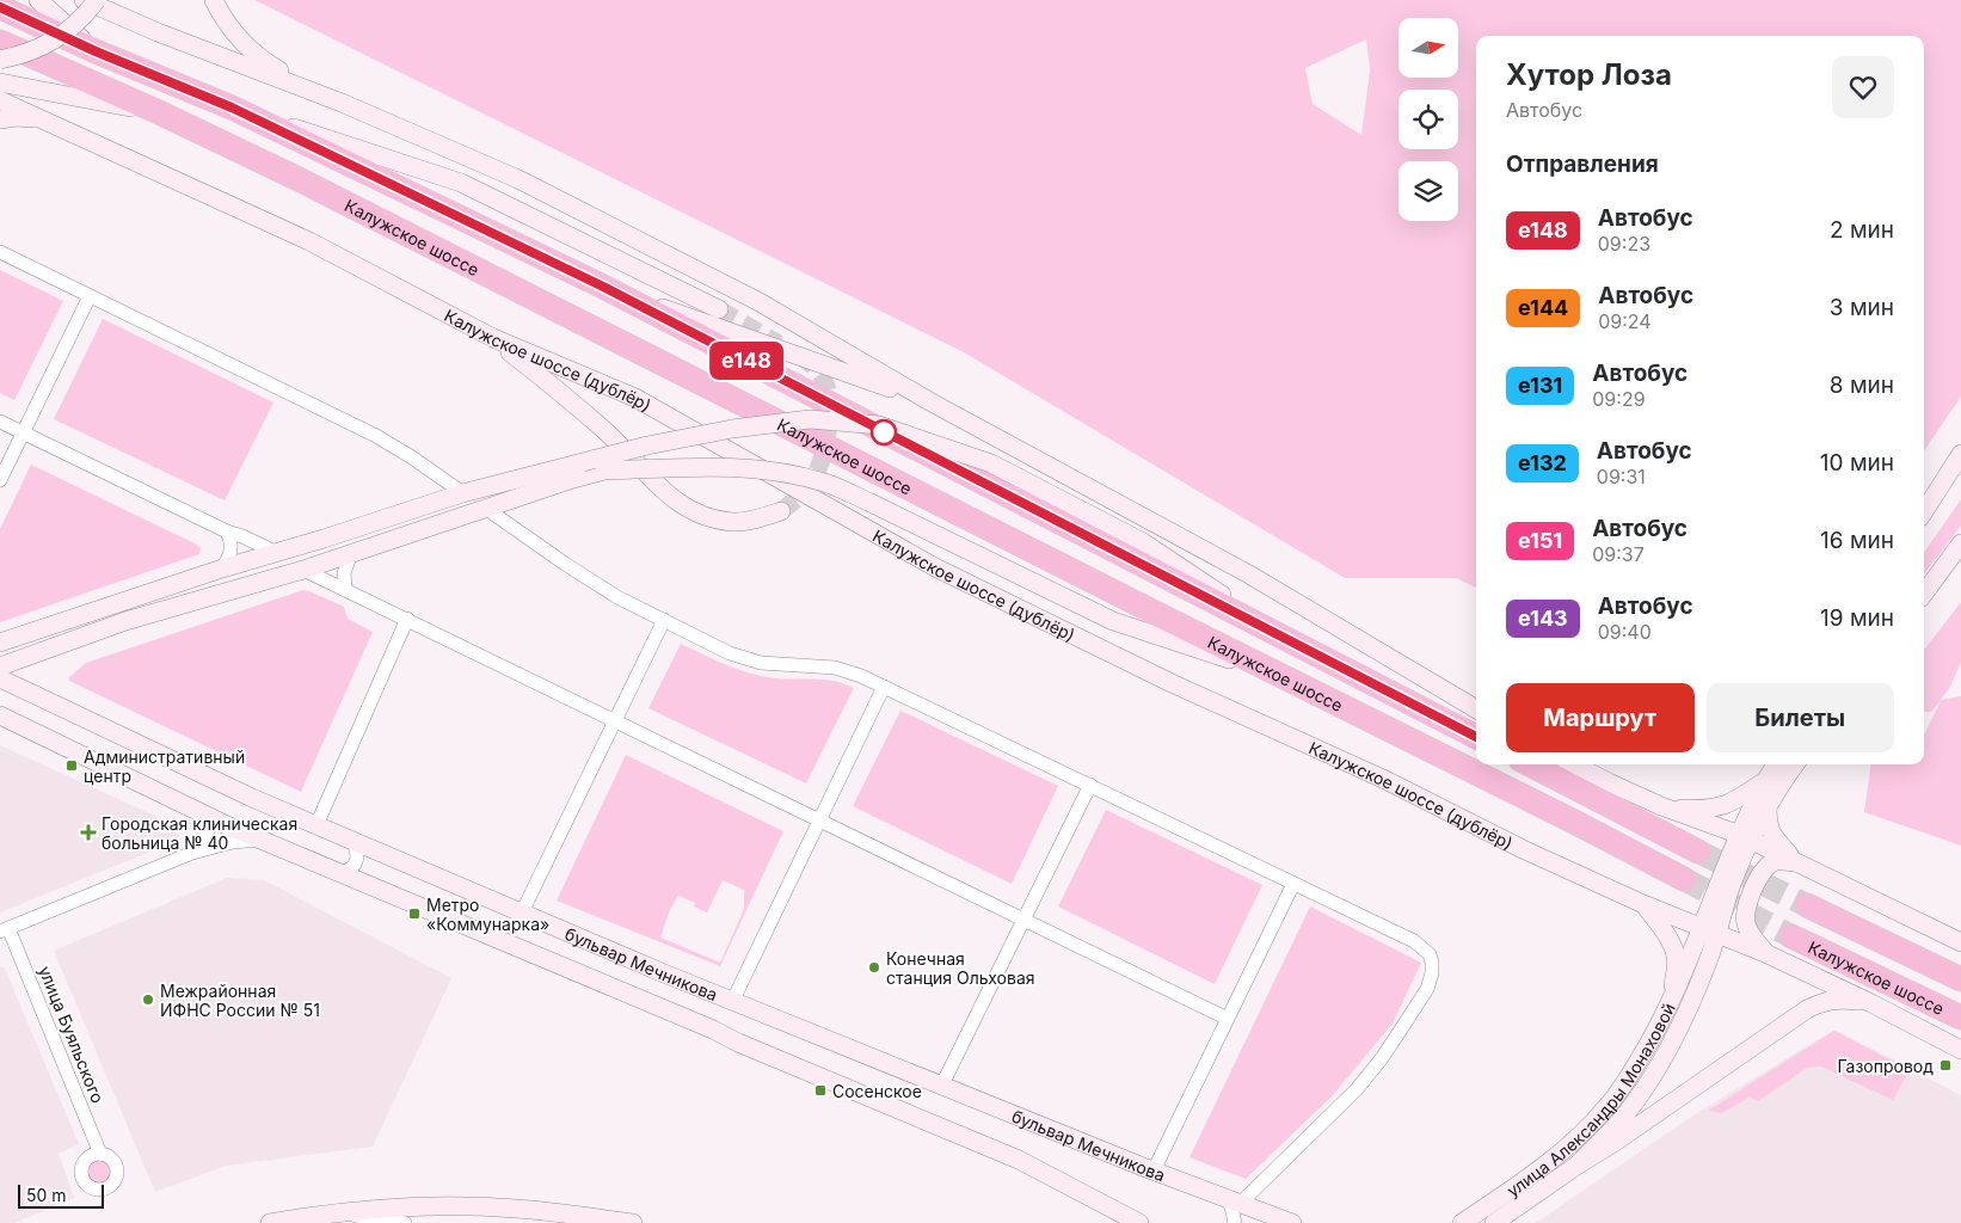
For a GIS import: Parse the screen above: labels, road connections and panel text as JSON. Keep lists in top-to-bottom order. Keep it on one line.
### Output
{"streets":{"highway":["Калужское шоссе"],"main road":["Калужское шоссе (дублёр)","бульвар Мечникова","улица Александры Монаховой"],"street":["улица Буяльского"]},"crossings":[["Калужское шоссе (дублёр)","улица Александры Монаховой"]],"places":{"transit":["Административный центр","Метро «Коммунарка»","Газопровод","Сосенское"],"health":["Городская клиническая больница № 40"],"other":["Конечная станция Ольховая","Межрайонная ИФНС России № 51"]},"lines":["bus line е148"],"scale_bar":"50 m","north":"right","page":{"on_map":"е148","heading":[["Хутор Лоза","Автобус"],"Отправления"],"list":[{"mark":"е148","name":"Автобус","note":"09:23","value":"2 мин"},{"mark":"е144","name":"Автобус","note":"09:24","value":"3 мин"},{"mark":"е131","name":"Автобус","note":"09:29","value":"8 мин"},{"mark":"е132","name":"Автобус","note":"09:31","value":"10 мин"},{"mark":"е151","name":"Автобус","note":"09:37","value":"16 мин"},{"mark":"е143","name":"Автобус","note":"09:40","value":"19 мин"}],"buttons":["Маршрут","Билеты"],"scale":"50 m"}}
